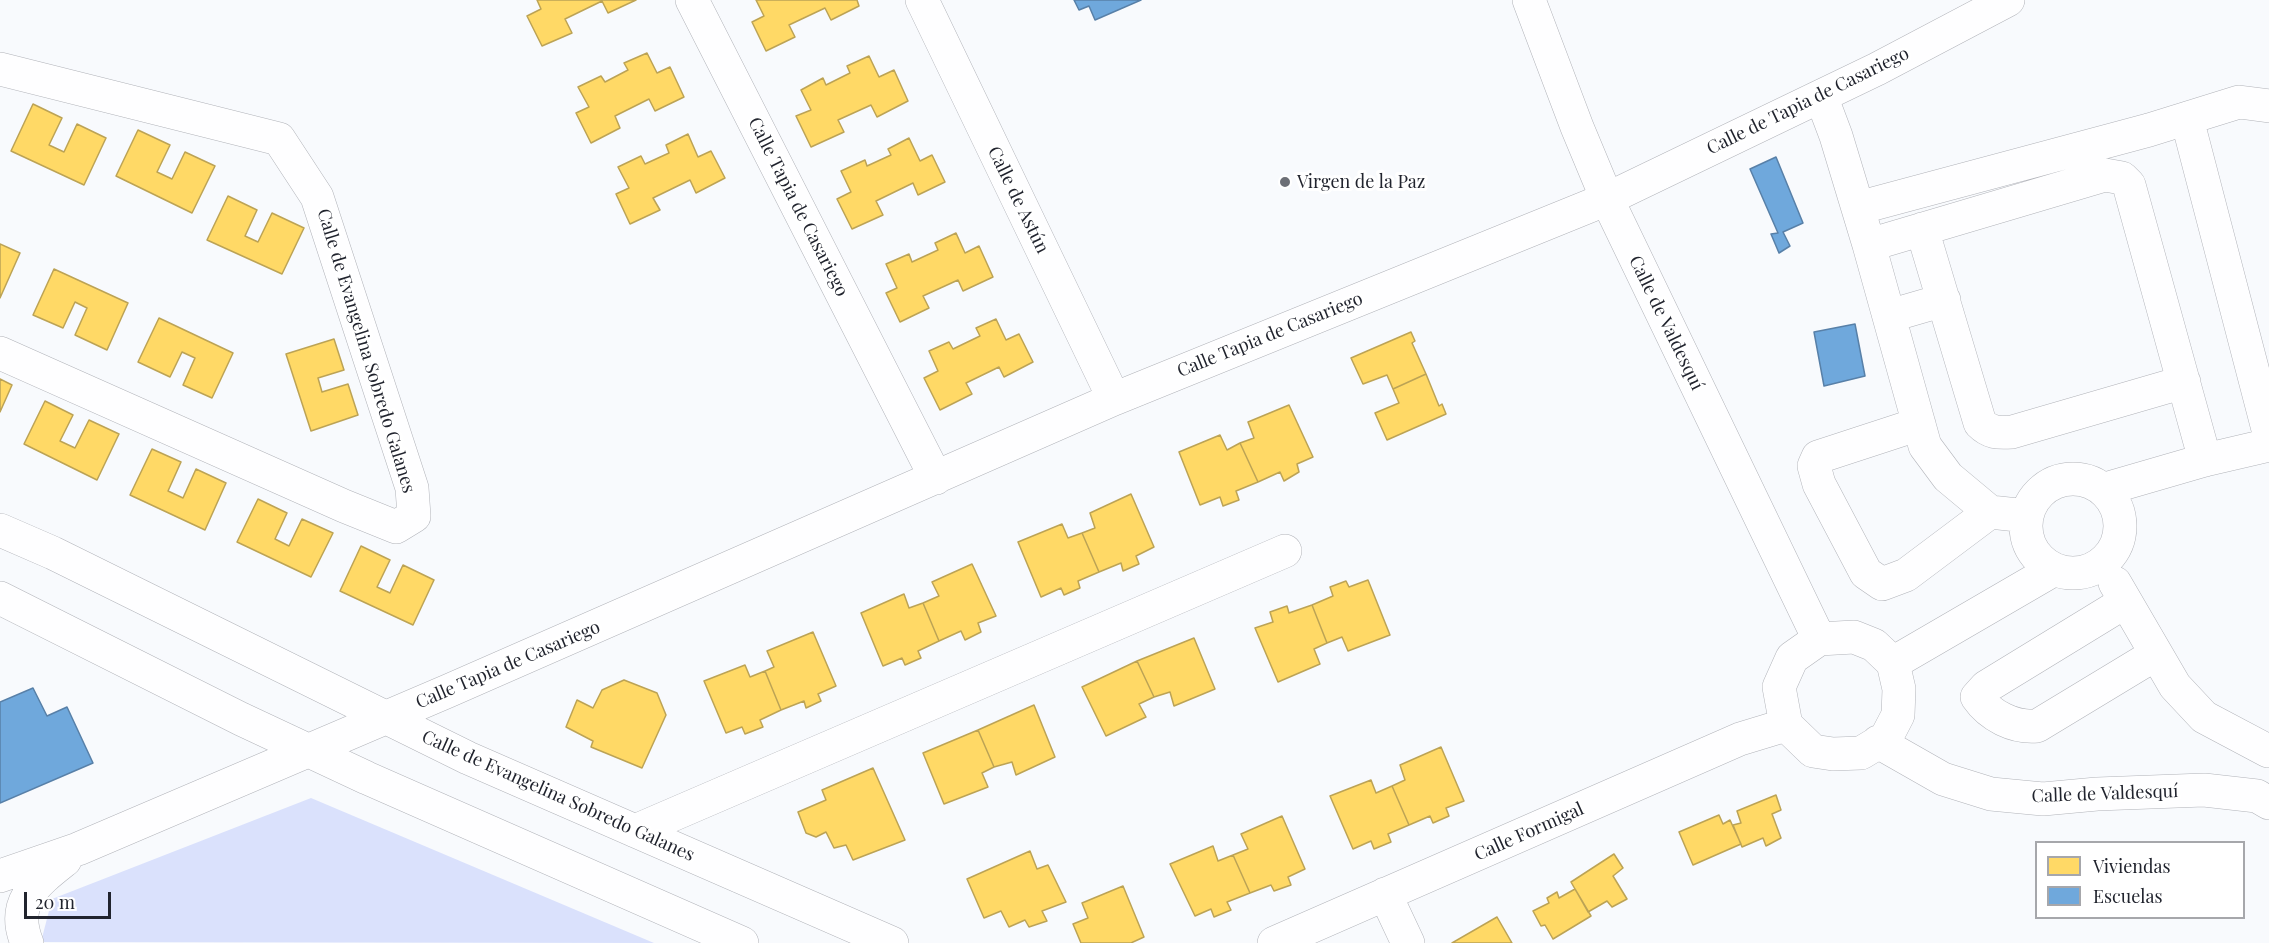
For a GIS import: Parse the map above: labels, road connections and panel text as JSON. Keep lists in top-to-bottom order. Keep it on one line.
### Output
{"streets":{"street":["Calle de Tapia de Casariego","Calle de Astún","Calle Tapia de Casariego","Calle de Valdesquí","Calle de Evangelina Sobredo Galanes","Calle Formigal"]},"crossings":[["Calle de Tapia de Casariego","Calle Tapia de Casariego"],["Calle de Tapia de Casariego","Calle de Valdesquí"],["Calle de Astún","Calle Tapia de Casariego"],["Calle Tapia de Casariego","Calle de Valdesquí"],["Calle Tapia de Casariego","Calle de Evangelina Sobredo Galanes"],["Calle de Valdesquí","Calle Formigal"]],"places":["Virgen de la Paz"],"legend":["Viviendas","Escuelas"],"scale_bar":"20 m"}
